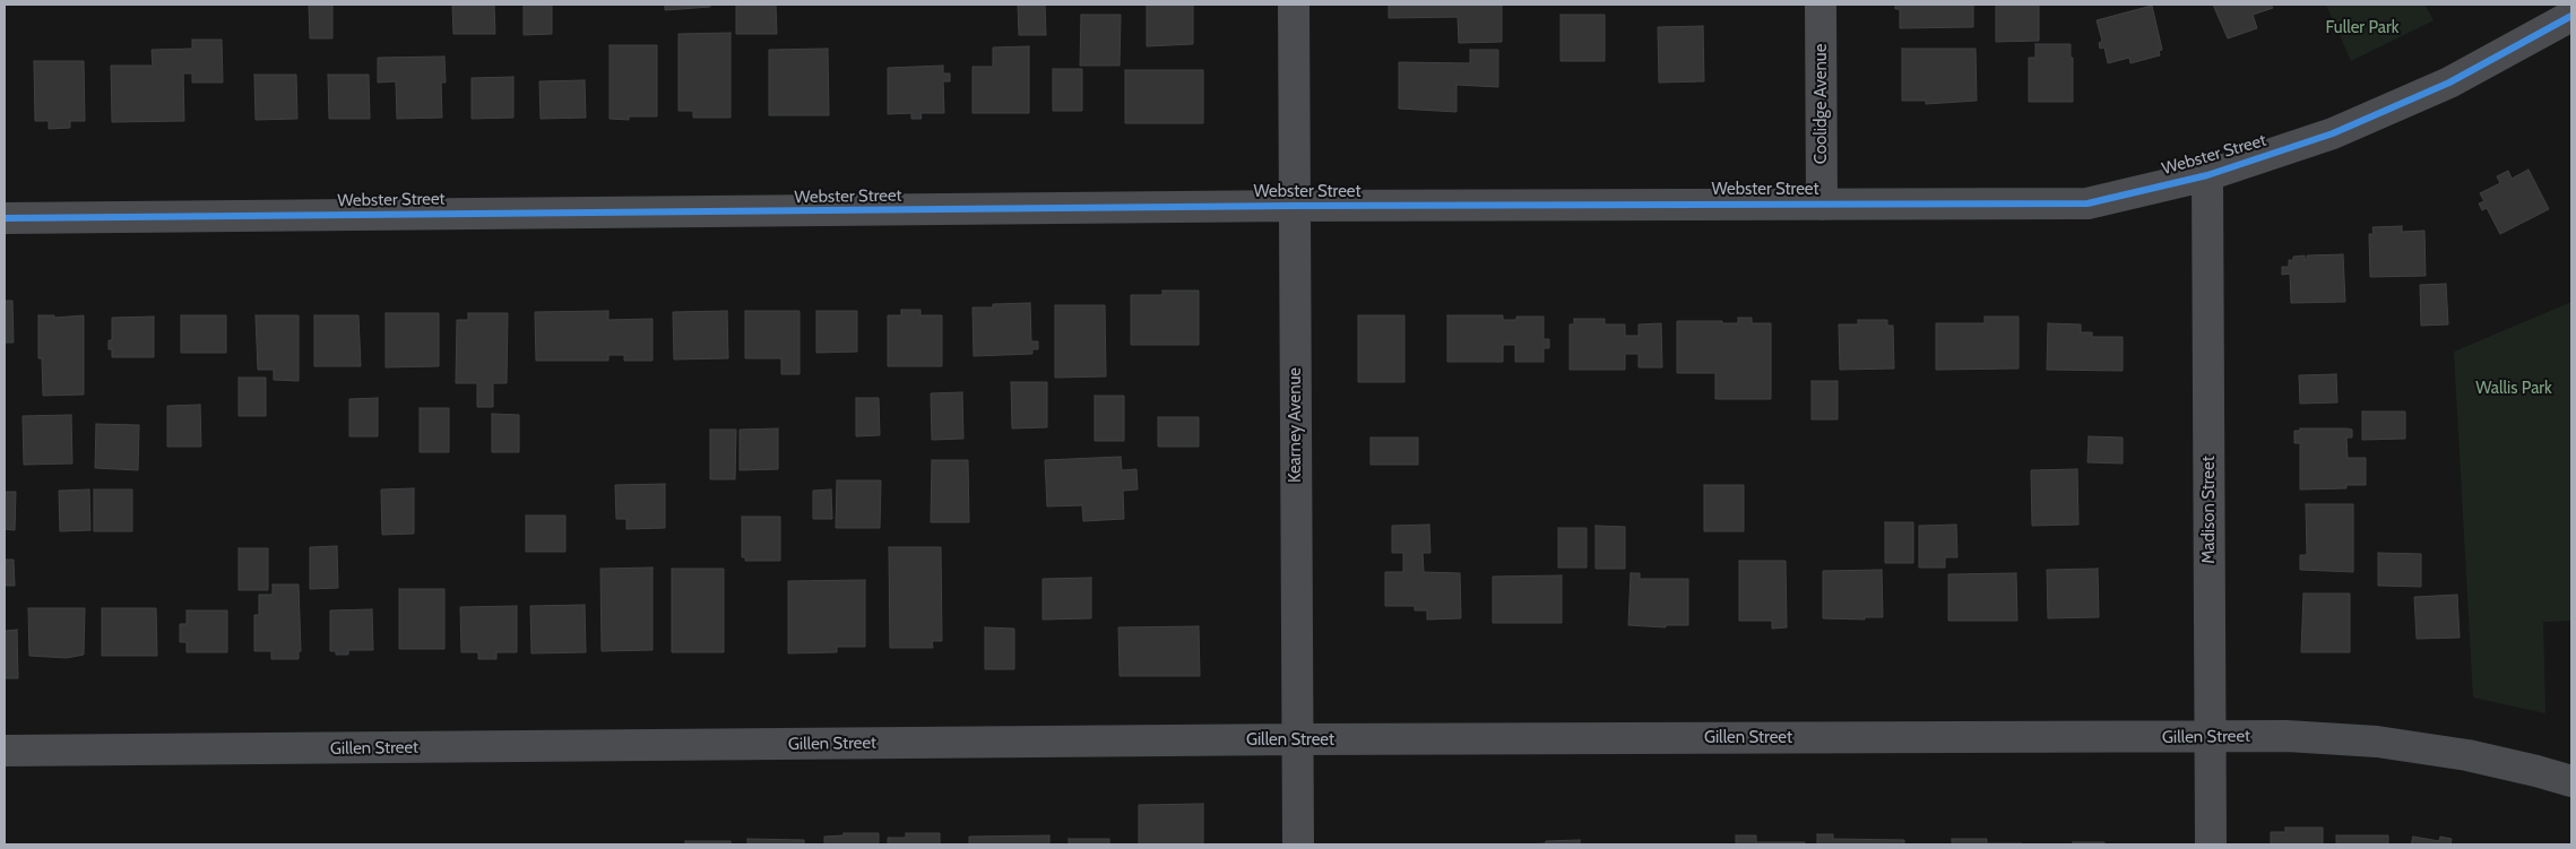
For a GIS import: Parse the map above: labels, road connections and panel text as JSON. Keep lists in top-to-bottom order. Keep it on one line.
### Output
{"streets":{"street":["Coolidge Avenue","Webster Street","Kearney Avenue","Madison Street","Gillen Street"]},"crossings":[["Coolidge Avenue","Webster Street"],["Webster Street","Kearney Avenue"],["Webster Street","Madison Street"],["Kearney Avenue","Gillen Street"],["Madison Street","Gillen Street"]],"parks":["Fuller Park","Wallis Park"]}
